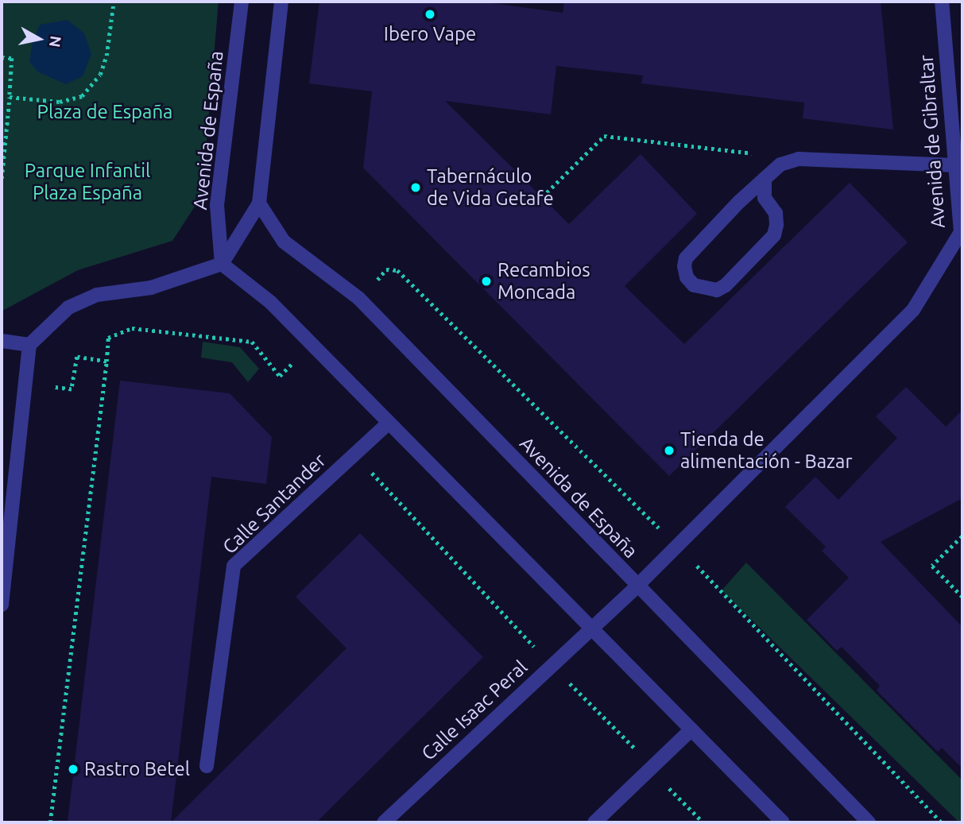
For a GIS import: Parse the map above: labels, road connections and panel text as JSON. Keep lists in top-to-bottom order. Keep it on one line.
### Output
{"streets":{"street":["Avenida de España","Avenida de Gibraltar","Calle Santander","Calle Isaac Peral"]},"crossings":[["Avenida de España","Avenida de Gibraltar"],["Avenida de Gibraltar","Calle Isaac Peral"]],"parks":["Plaza de España","Parque Infantil Plaza España"],"places":["Ibero Vape","Tabernáculo de Vida Getafe","Recambios Moncada","Tienda de alimentación - Bazar","Rastro Betel"],"north":"right"}
